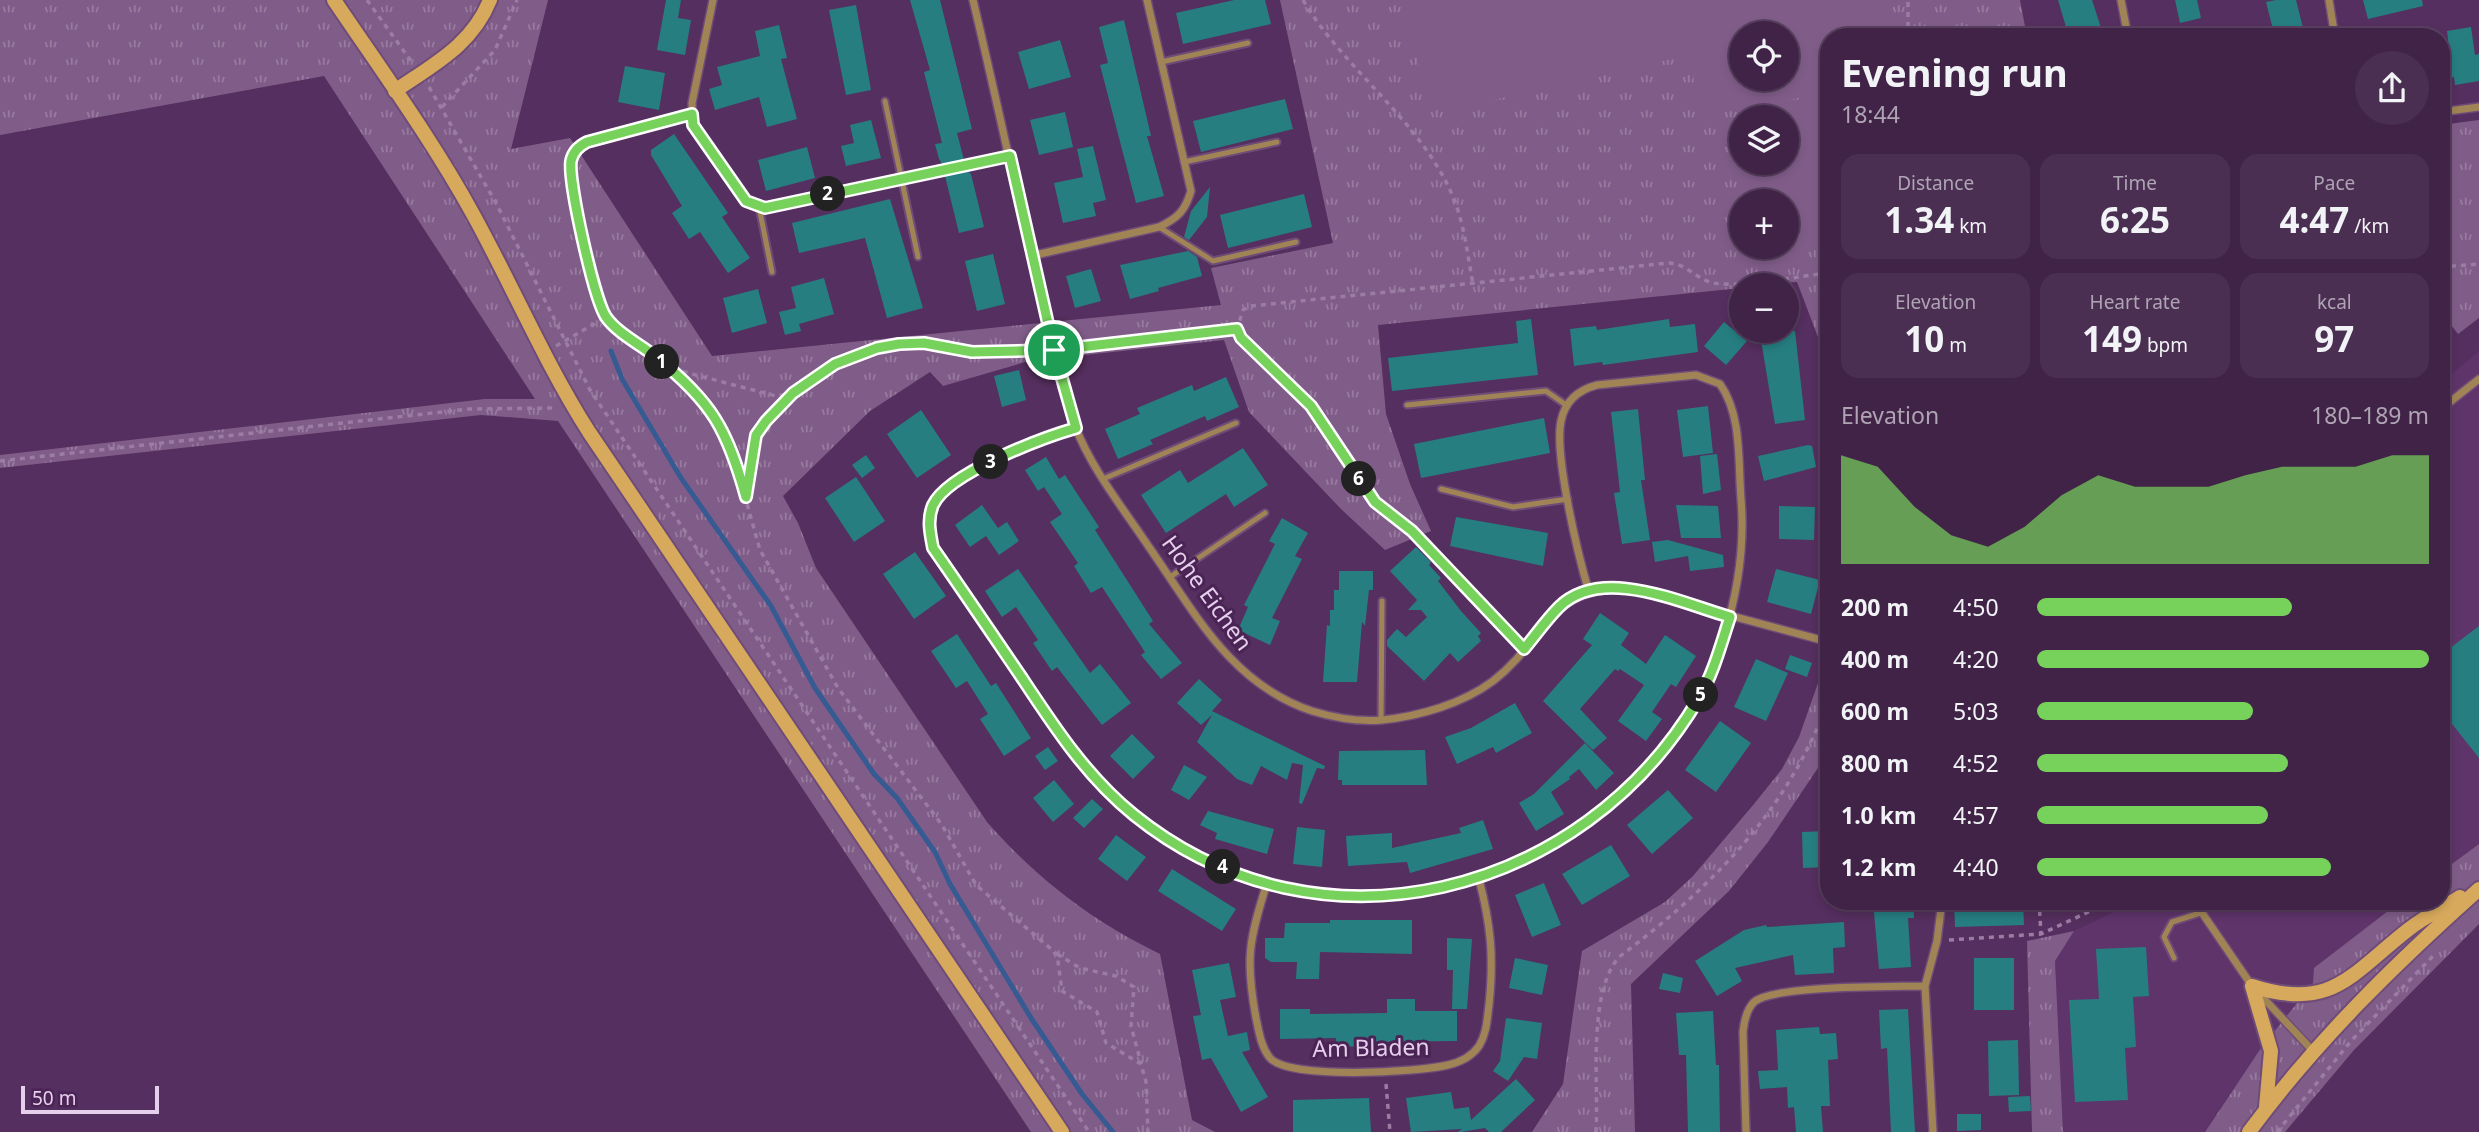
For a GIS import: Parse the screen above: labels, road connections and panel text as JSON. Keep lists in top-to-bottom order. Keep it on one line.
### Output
{"streets":{"street":["Hohe Eichen","Am Bladen"]},"scale_bar":"50 m","page":{"map_buttons":["+","−"],"heading":["Evening run","18:44"],"stats":[["Distance","1.34 km"],["Time","6:25"],["Pace","4:47 /km"],["Elevation","10 m"],["Heart rate","149 bpm"],["kcal","97"]],"pins":["2","1","3","6","5","4"],"chart":["Elevation","180–189 m"],"list":[{"name":"200 m","note":"4:50"},{"name":"400 m","note":"4:20"},{"name":"600 m","note":"5:03"},{"name":"800 m","note":"4:52"},{"name":"1.0 km","note":"4:57"},{"name":"1.2 km","note":"4:40"}],"scale":"50 m"}}
